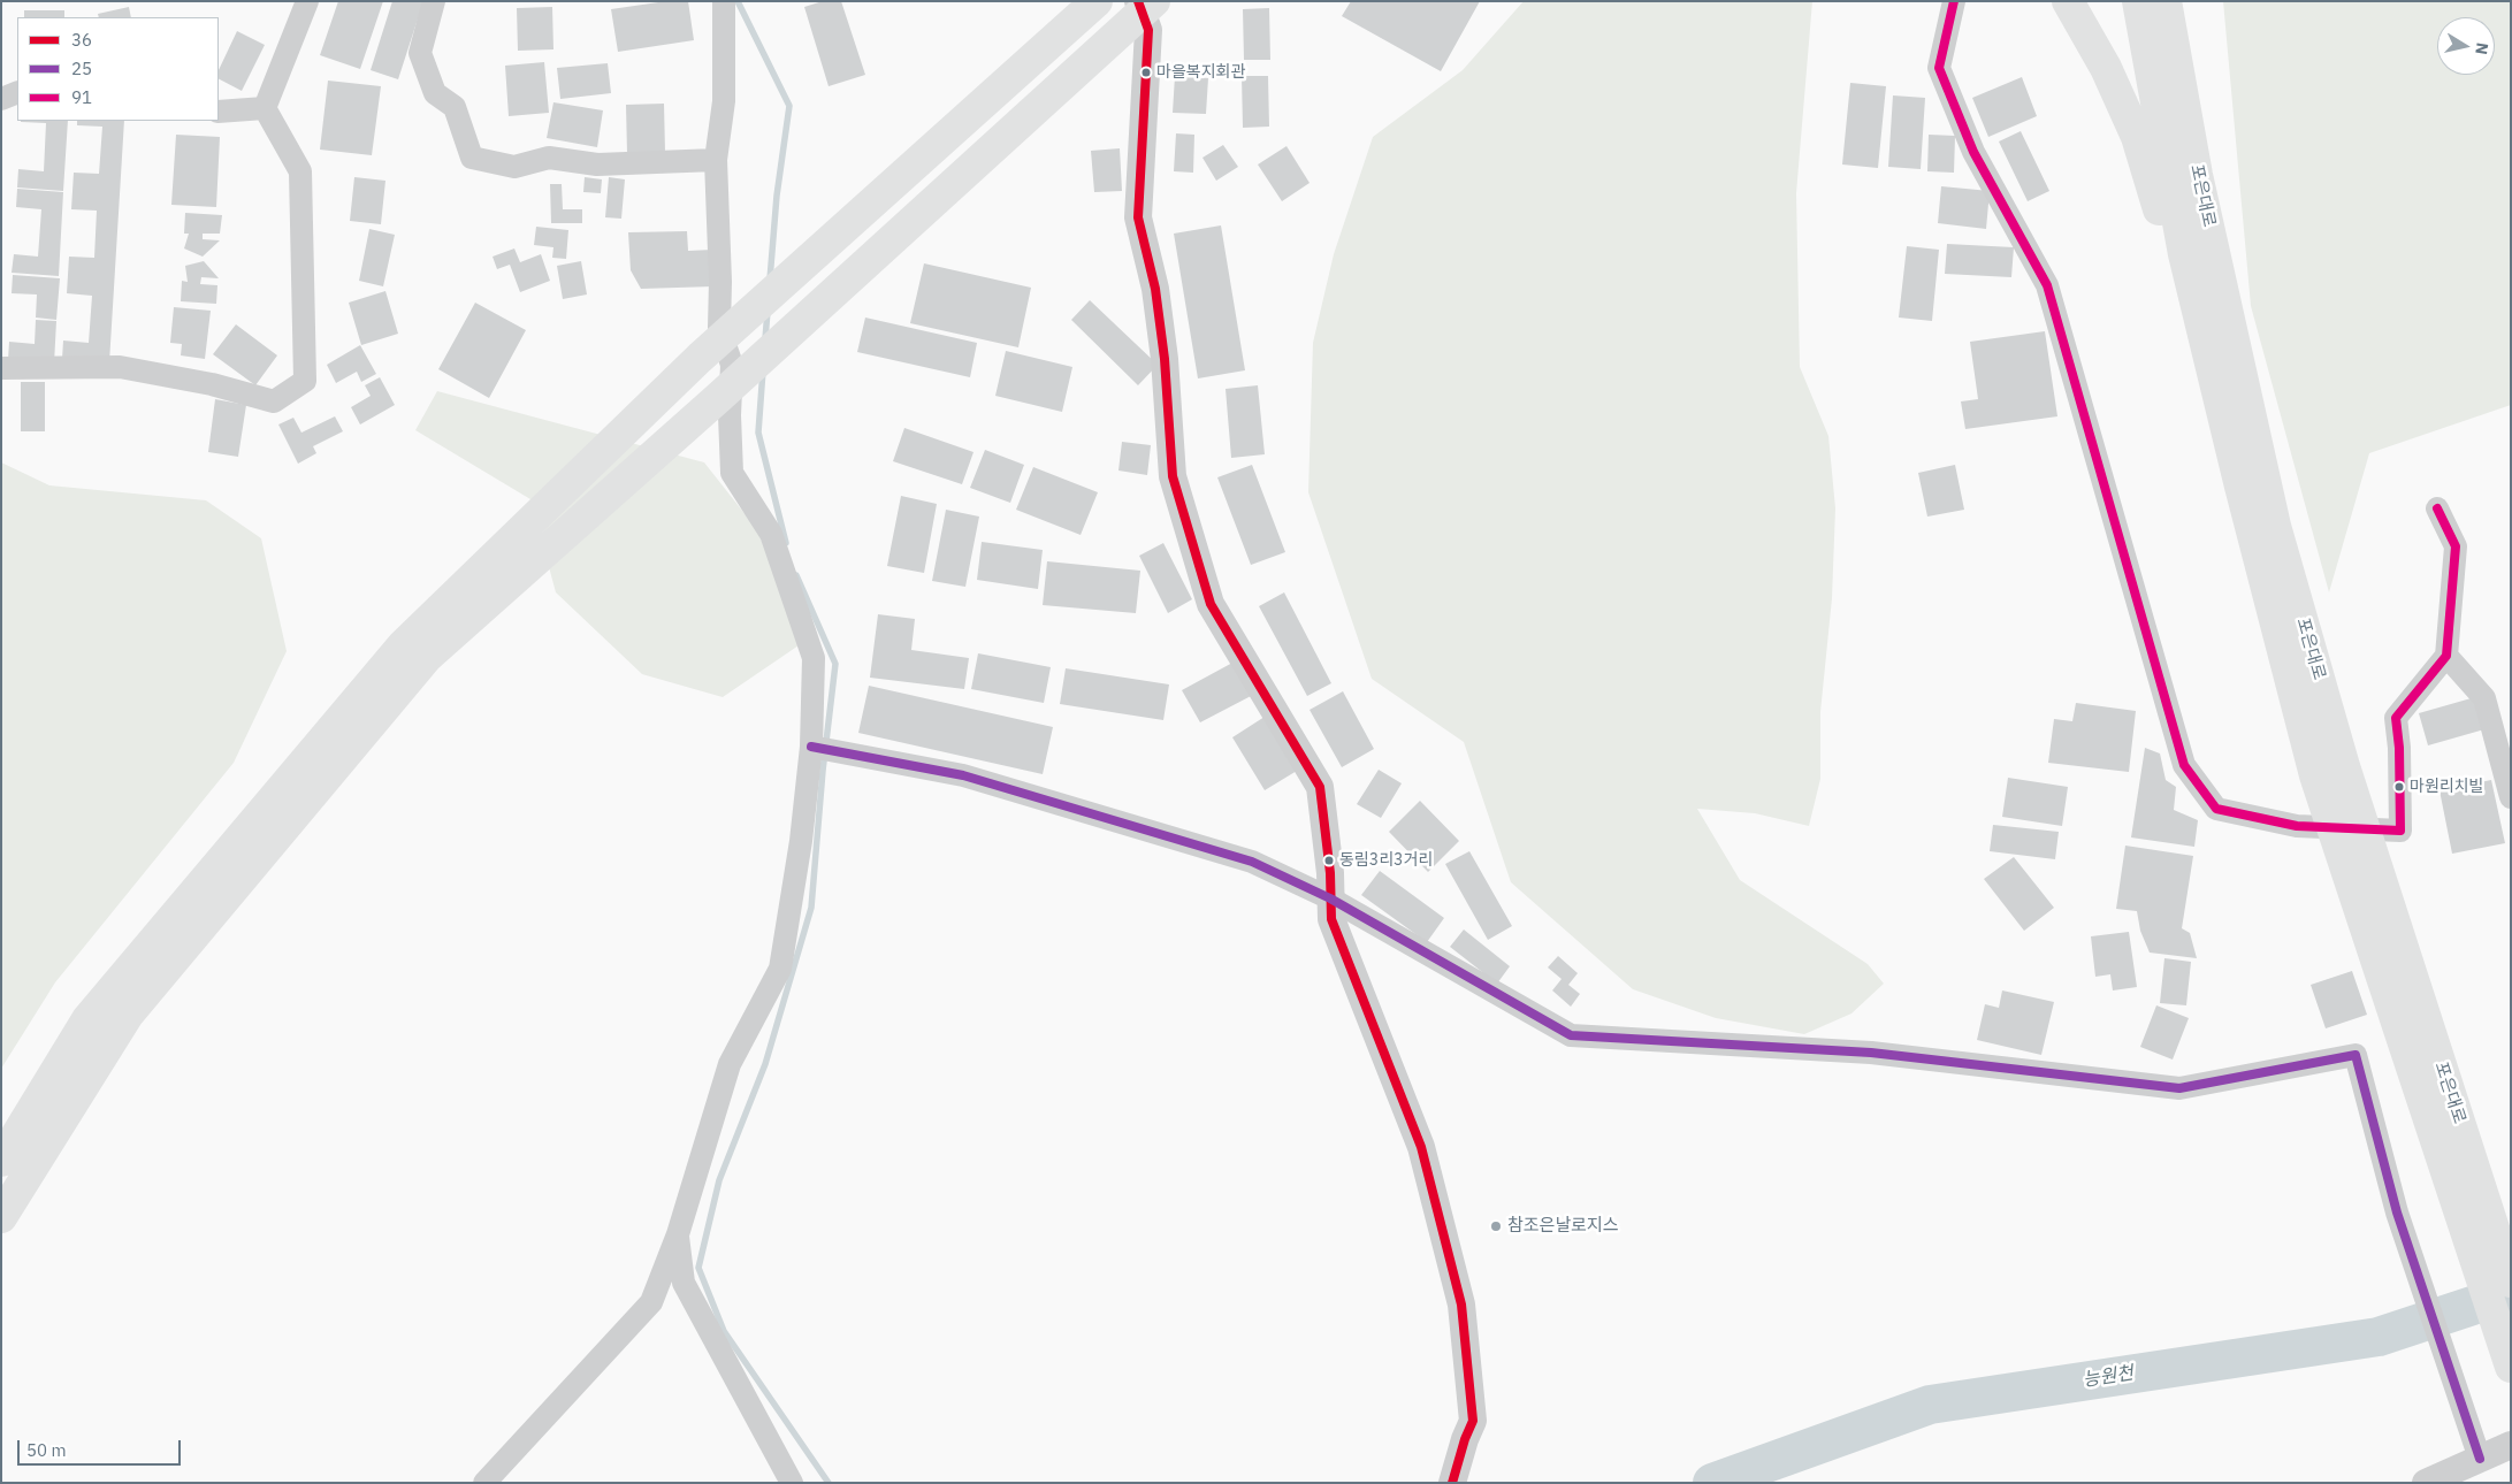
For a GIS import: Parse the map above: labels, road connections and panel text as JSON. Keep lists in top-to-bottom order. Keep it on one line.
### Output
{"streets":{"highway":["포은대로"]},"water":["능원천"],"places":["마을복지회관","마원리치빌","동림3리3거리","참조은날로지스"],"lines":["transit line 36","transit line 91","transit line 25"],"legend":["36","25","91"],"scale_bar":"50 m","north":"right"}
